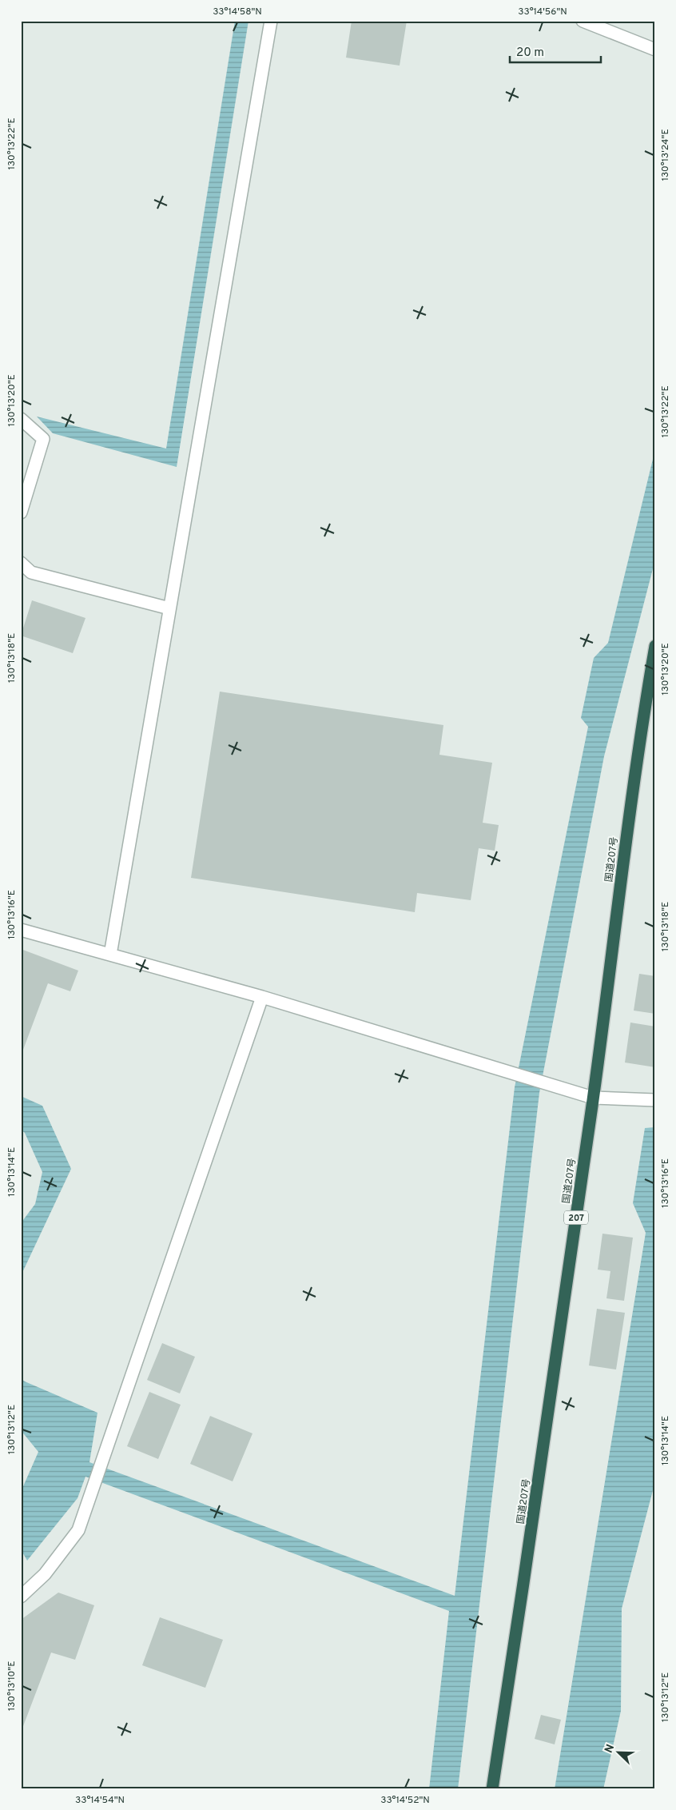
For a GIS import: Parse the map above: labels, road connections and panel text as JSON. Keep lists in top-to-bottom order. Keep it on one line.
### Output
{"streets":{"highway":["国道207号","207"]},"scale_bar":"20 m","north":"top left","coordinates":["33°14'58\"N","33°14'56\"N","130°13'22\"E","130°13'24\"E","130°13'20\"E","130°13'18\"E","130°13'16\"E","130°13'14\"E","130°13'12\"E","130°13'10\"E","33°14'54\"N","33°14'52\"N"]}
